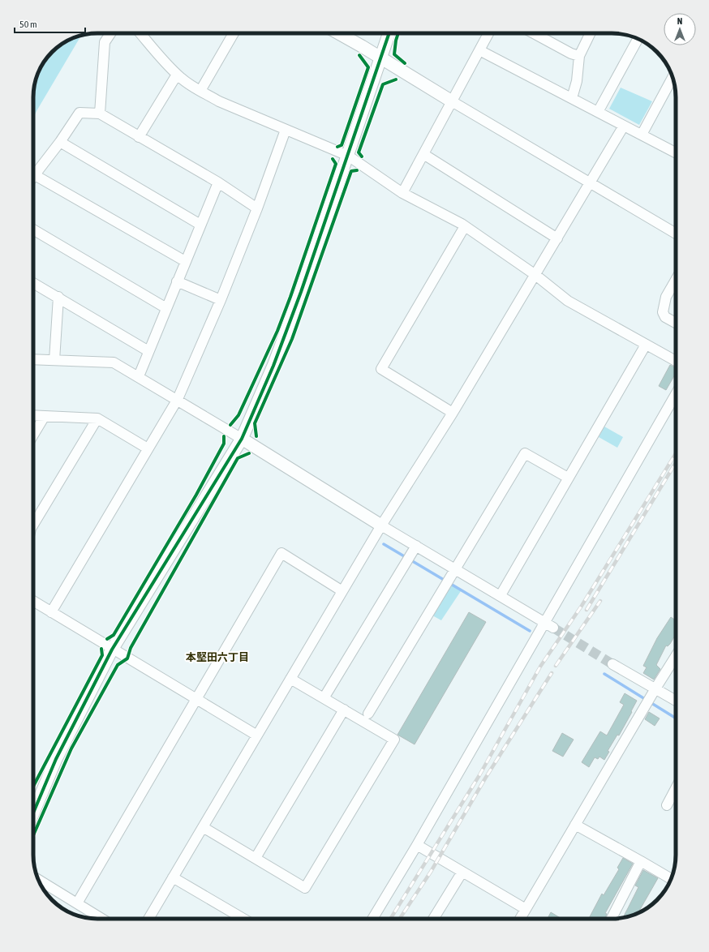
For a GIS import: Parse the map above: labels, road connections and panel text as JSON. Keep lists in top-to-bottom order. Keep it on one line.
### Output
{"districts":["本堅田六丁目"],"scale_bar":"50 m","north":"top"}
